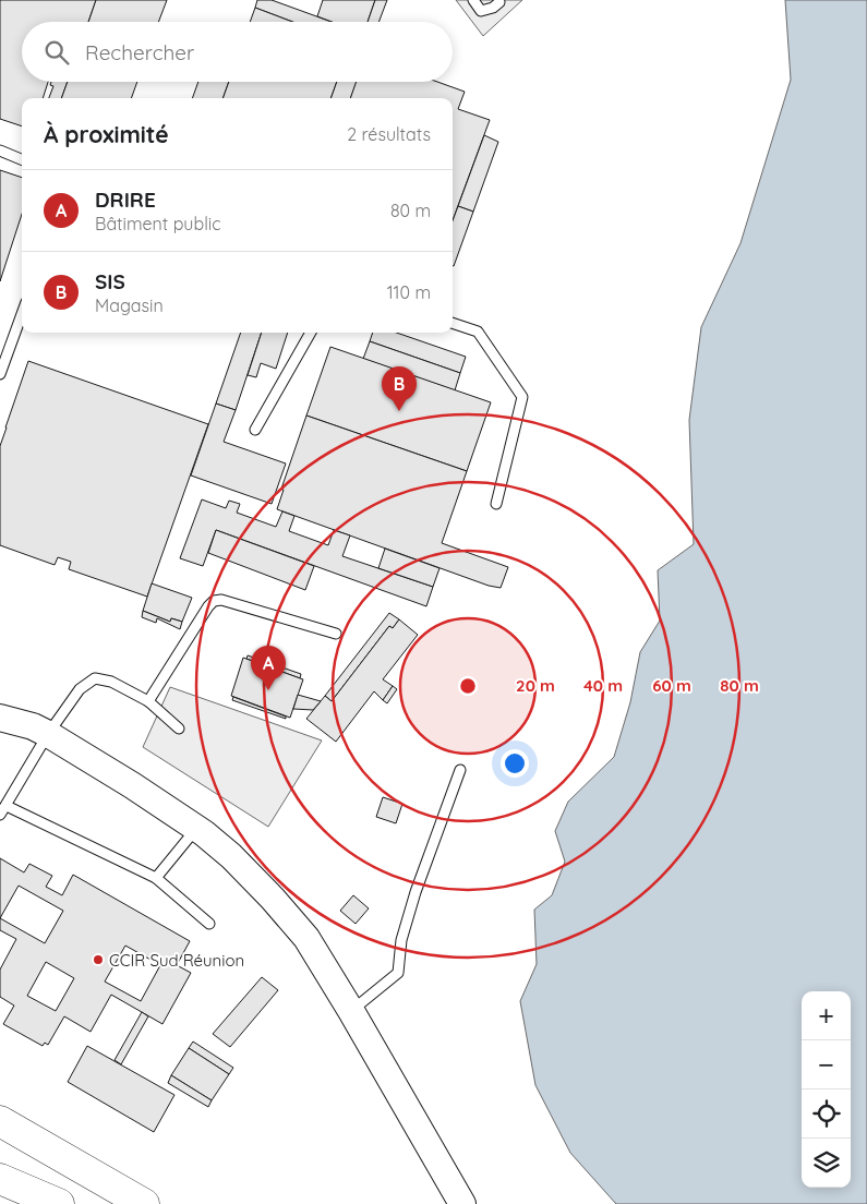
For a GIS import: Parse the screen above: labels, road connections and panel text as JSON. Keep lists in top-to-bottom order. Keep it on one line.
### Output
{"places":["CCIR Sud Réunion"],"page":{"search":"Rechercher","heading":["À proximité","2 résultats"],"list":[{"mark":"A","name":"DRIRE","note":"Bâtiment public","value":"80 m"},{"mark":"B","name":"SIS","note":"Magasin","value":"110 m"}],"pins":["B","A"],"map_buttons":["+","−"]},"rings":["20 m","40 m","60 m","80 m"]}
